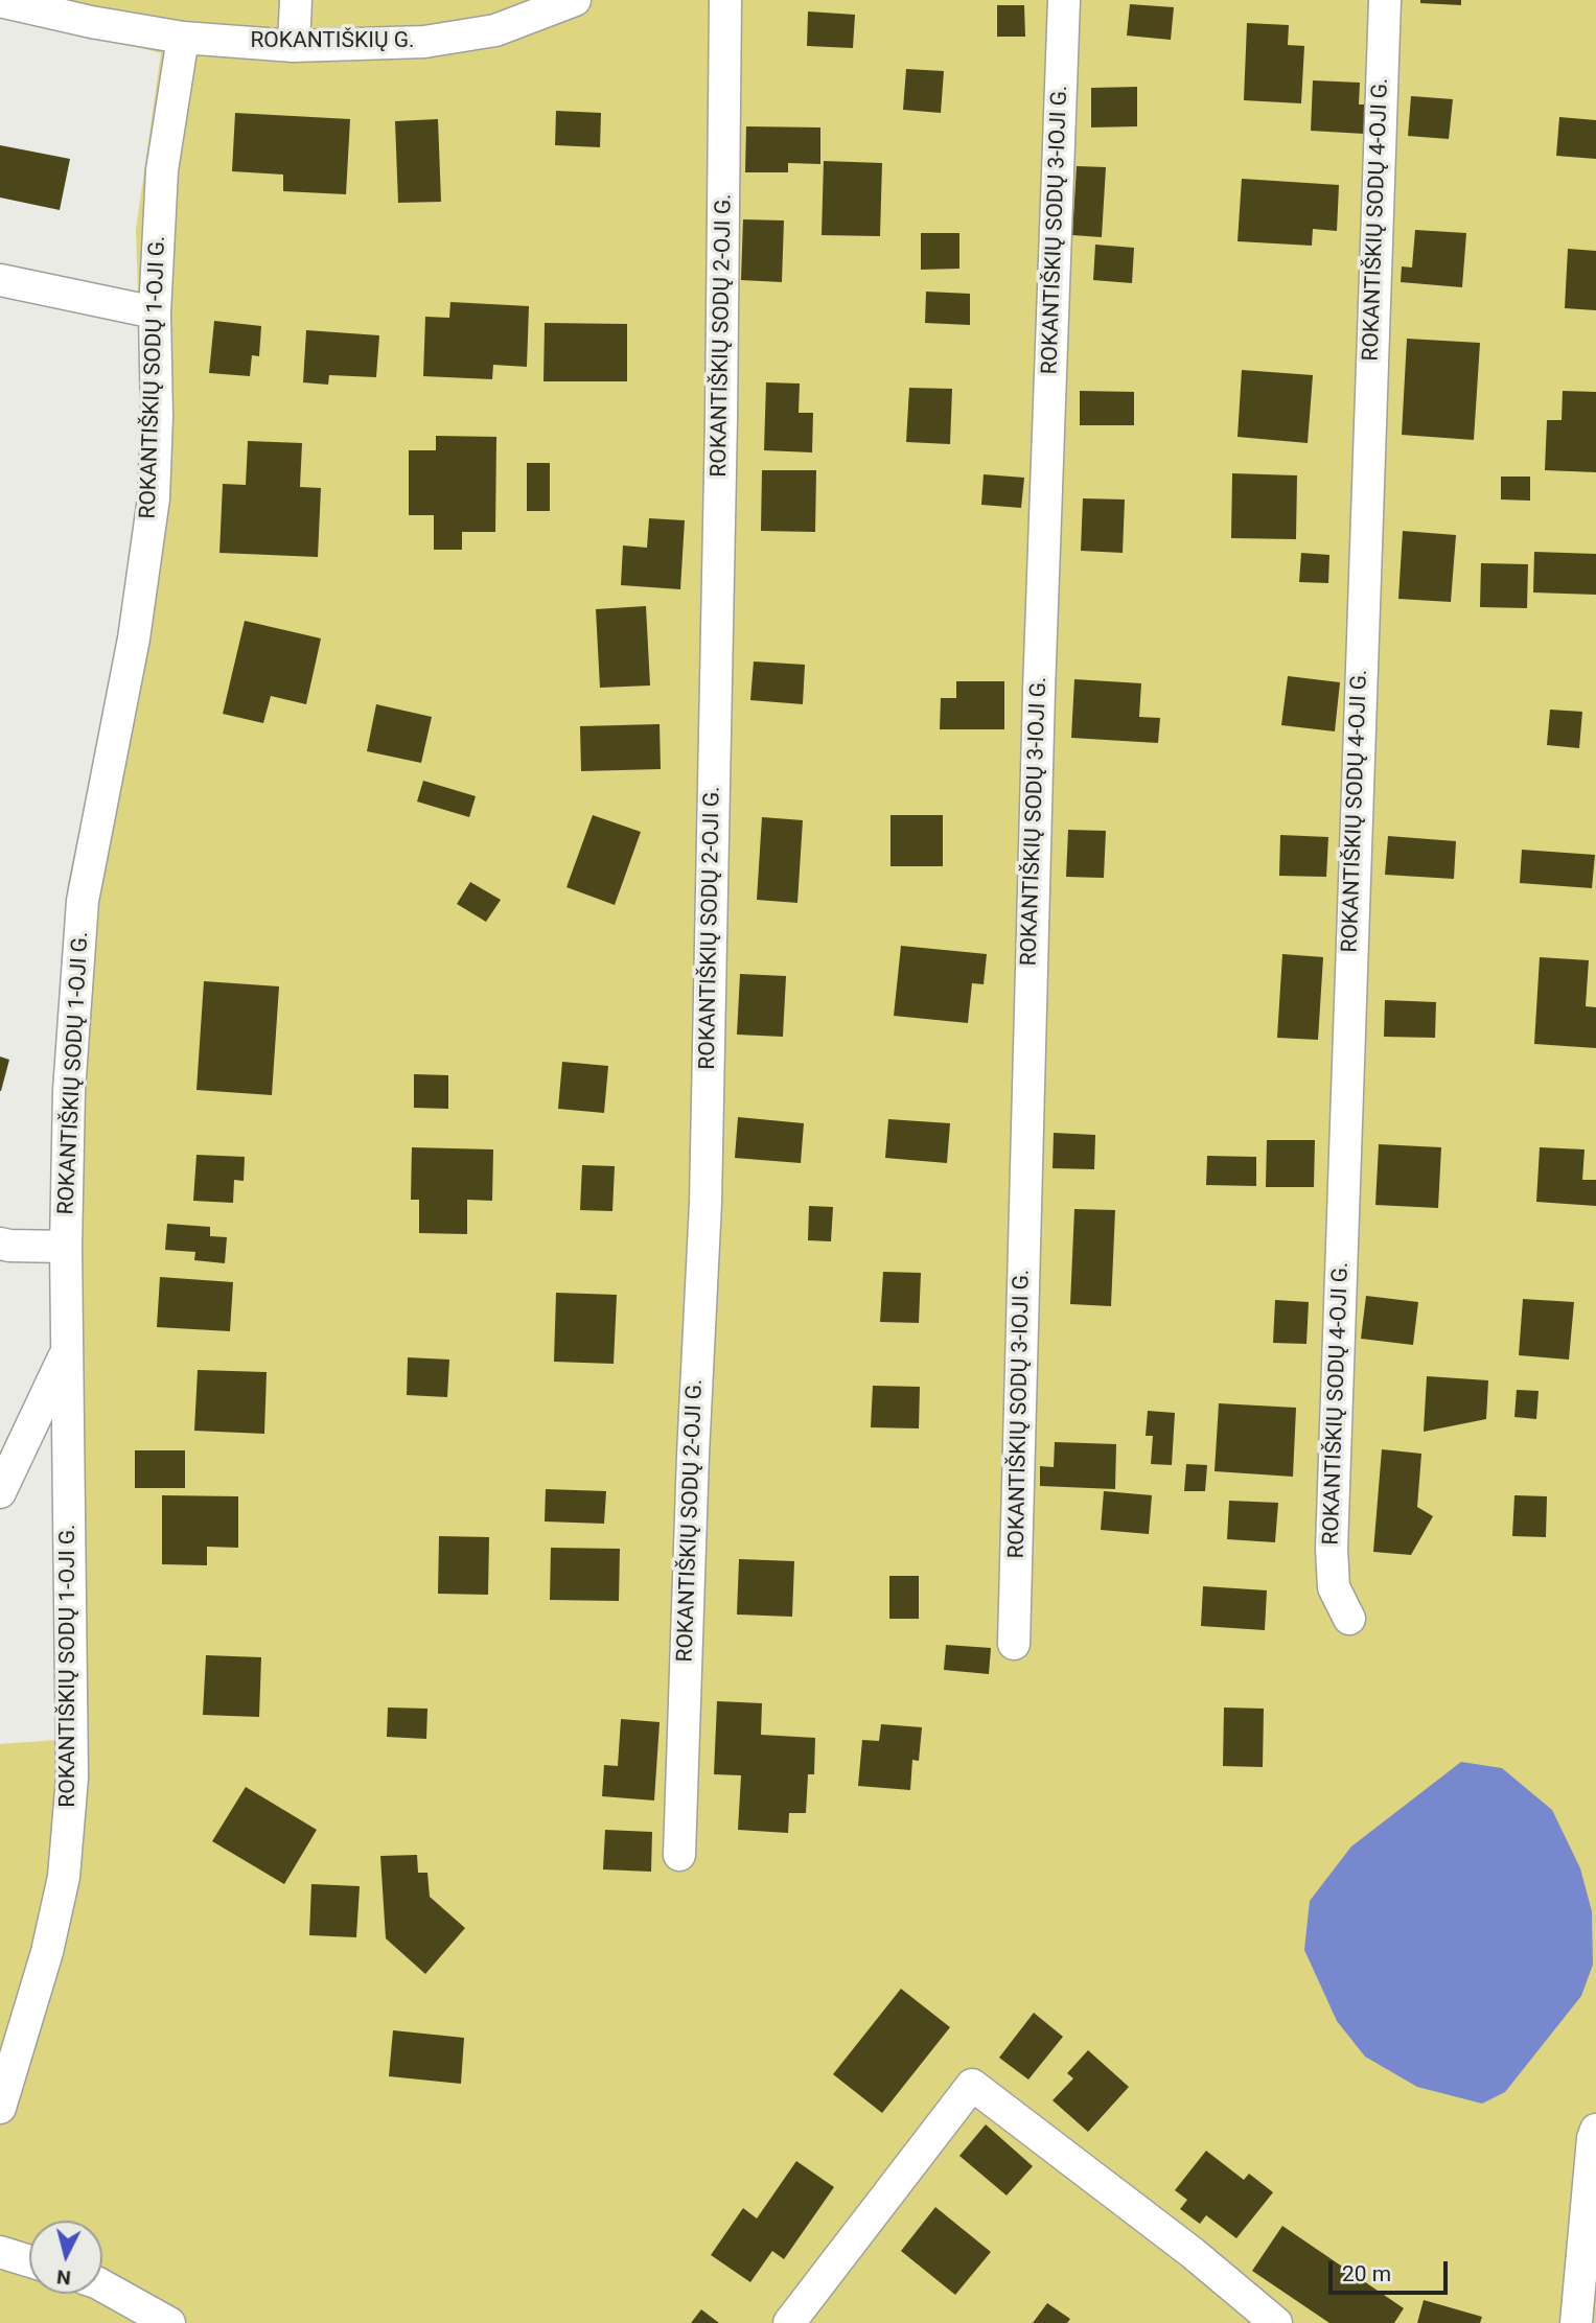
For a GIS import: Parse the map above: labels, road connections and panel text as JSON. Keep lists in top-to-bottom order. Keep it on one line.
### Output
{"streets":{"street":["ROKANTIŠKIŲ G.","ROKANTIŠKIŲ SODŲ 4-OJI G.","ROKANTIŠKIŲ SODŲ 3-IOJI G.","ROKANTIŠKIŲ SODŲ 2-OJI G.","ROKANTIŠKIŲ SODŲ 1-OJI G."]},"crossings":[["ROKANTIŠKIŲ G.","ROKANTIŠKIŲ SODŲ 1-OJI G."]],"scale_bar":"20 m","north":"bottom"}
